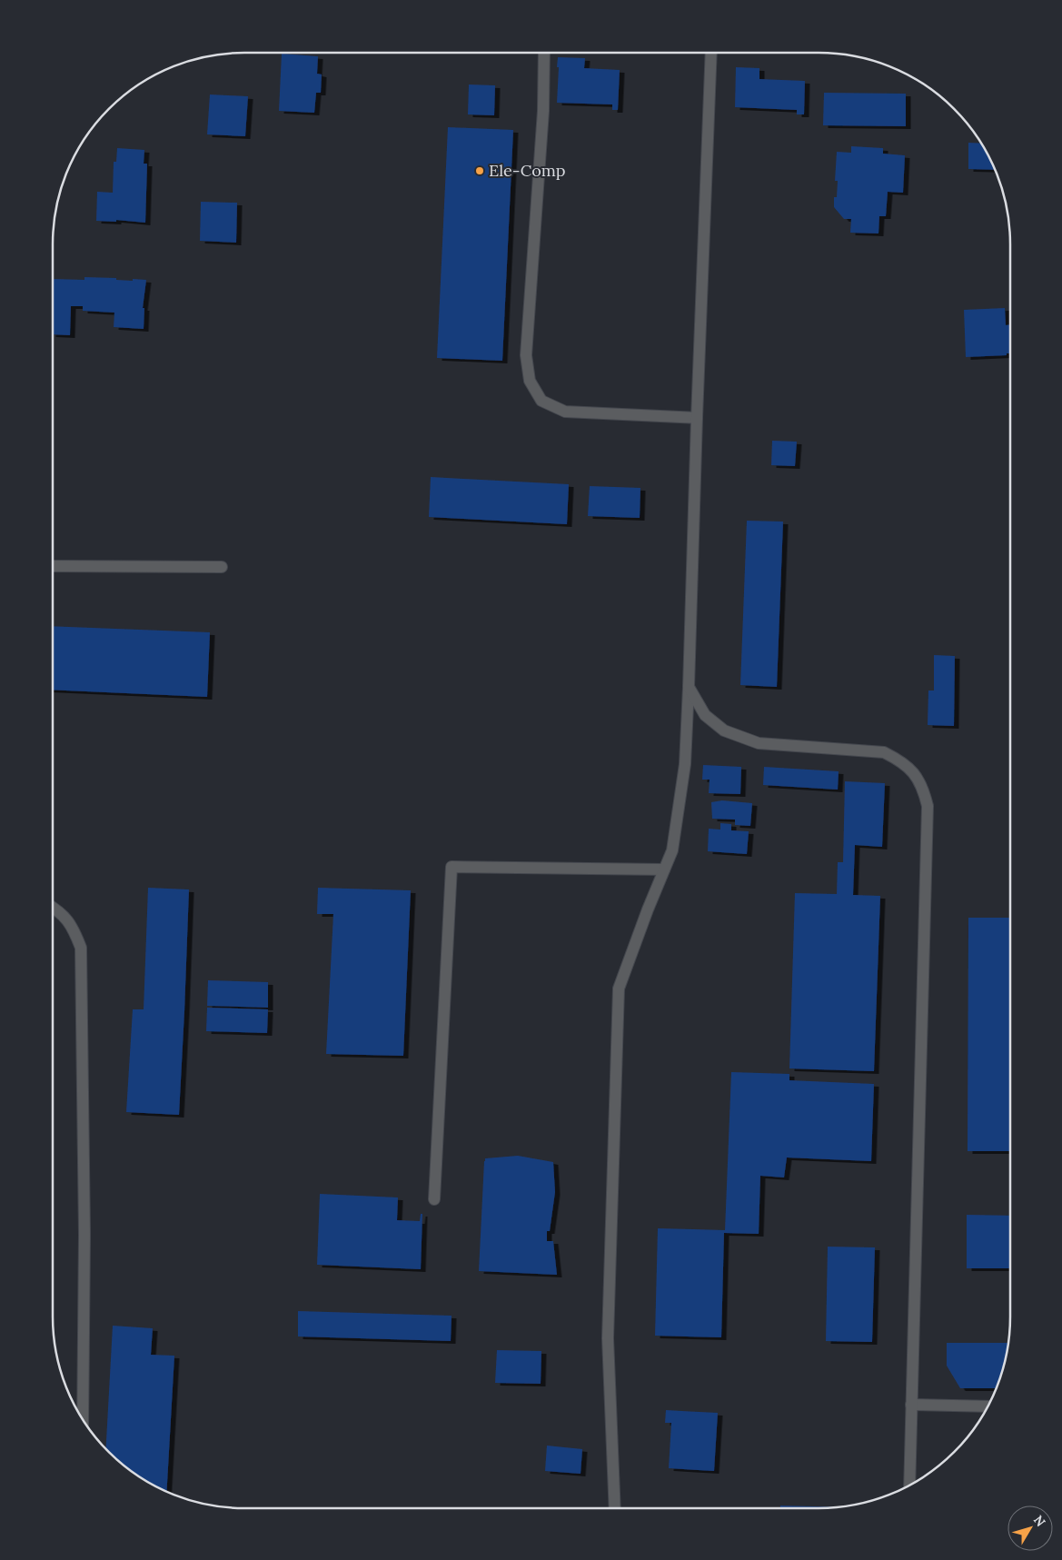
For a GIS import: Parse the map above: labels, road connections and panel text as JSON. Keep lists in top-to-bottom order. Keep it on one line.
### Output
{"places":["Ele-Comp"],"north":"top right"}
